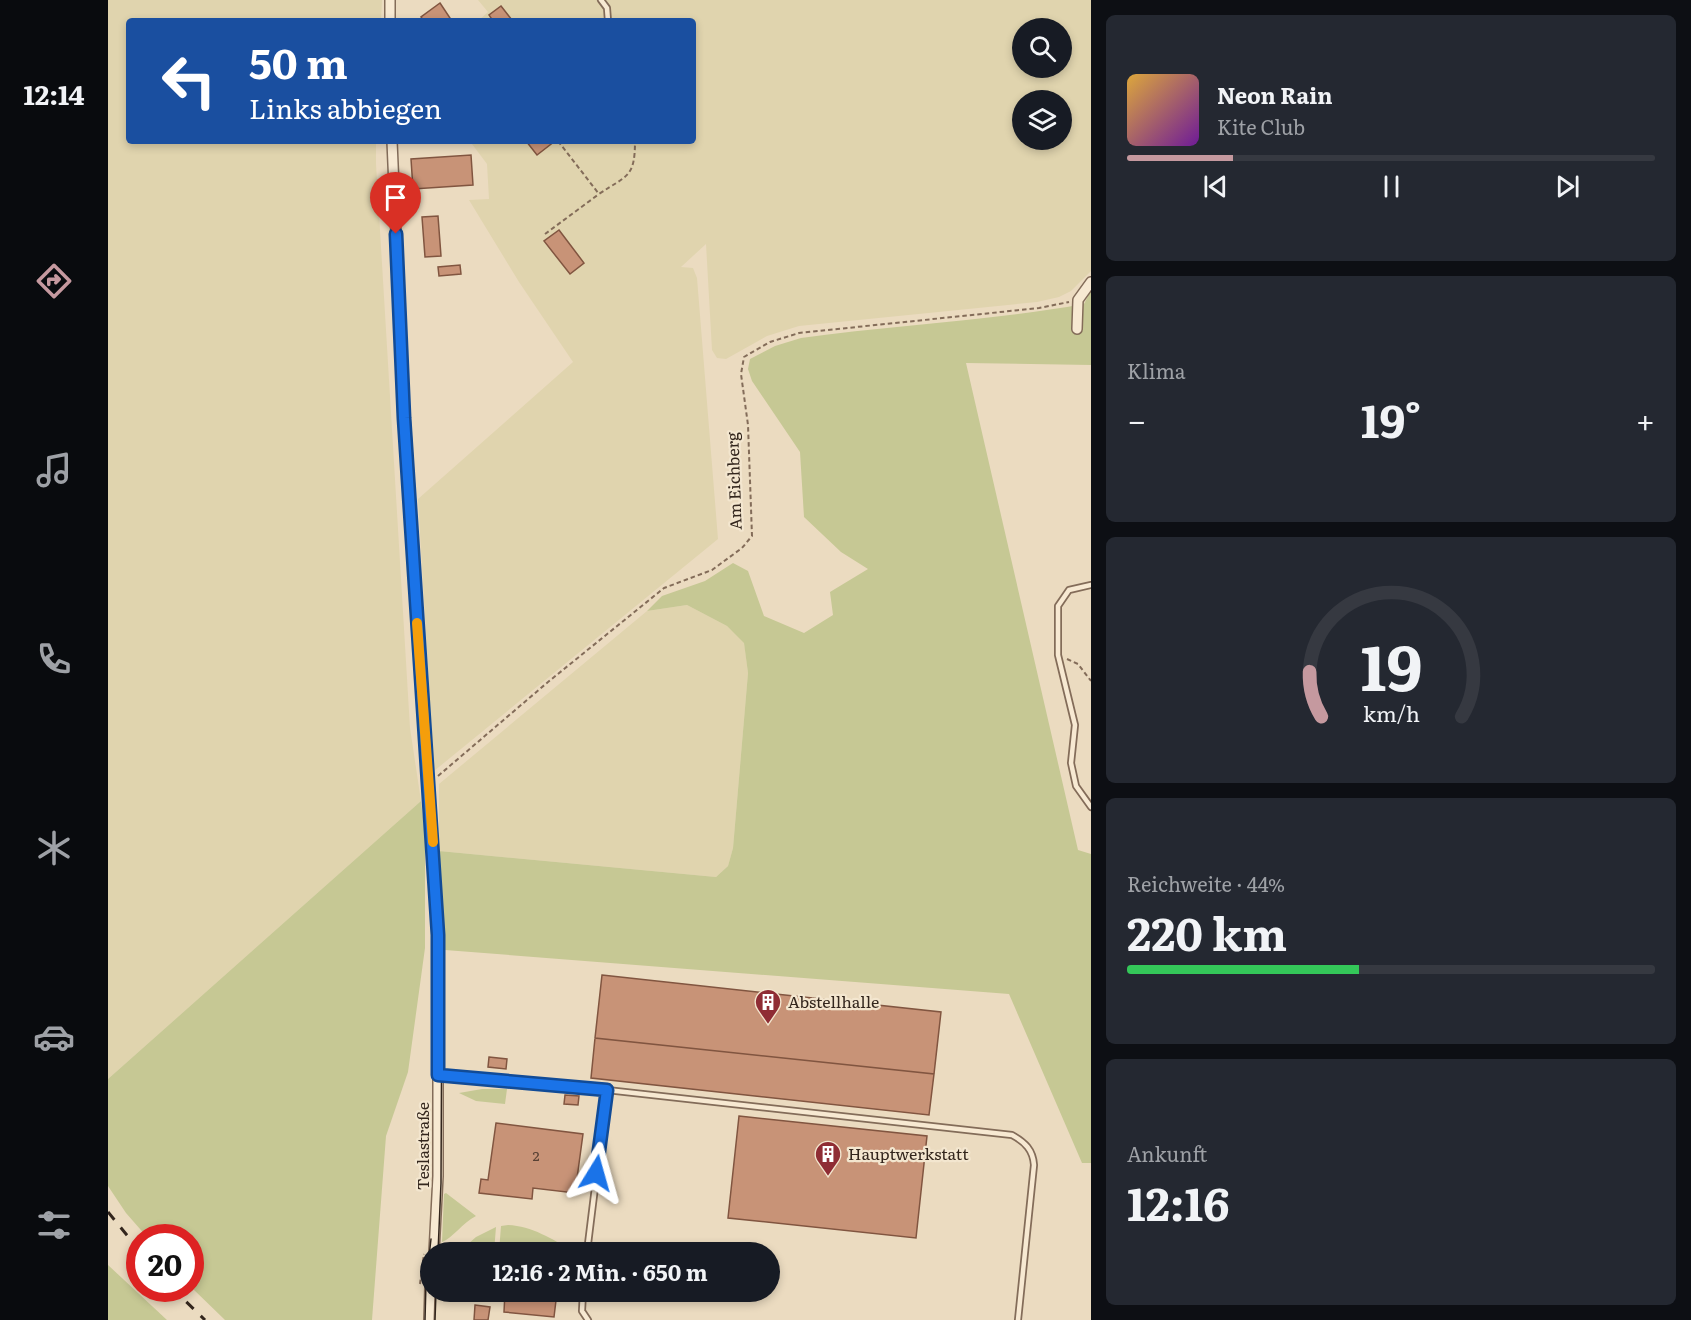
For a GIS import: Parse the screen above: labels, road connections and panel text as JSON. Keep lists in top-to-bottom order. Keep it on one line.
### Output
{"streets":{"street":["Teslastraße"],"path":["Am Eichberg"]},"crossings":[["Am Eichberg","Teslastraße"]],"places":{"building":["Abstellhalle","Hauptwerkstatt"]},"house_numbers":["2"],"page":{"tabs":"12:14","turn":["50 m","Links abbiegen"],"song":["Neon Rain","Kite Club"],"tile":["Klima",["Reichweite · 44%","220 km"],["Ankunft","12:16"]],"heat":["−","19°","+"],"limit":"20","trip":"12:16 · 2 Min. · 650 m","gauge":["19","km/h"]}}
